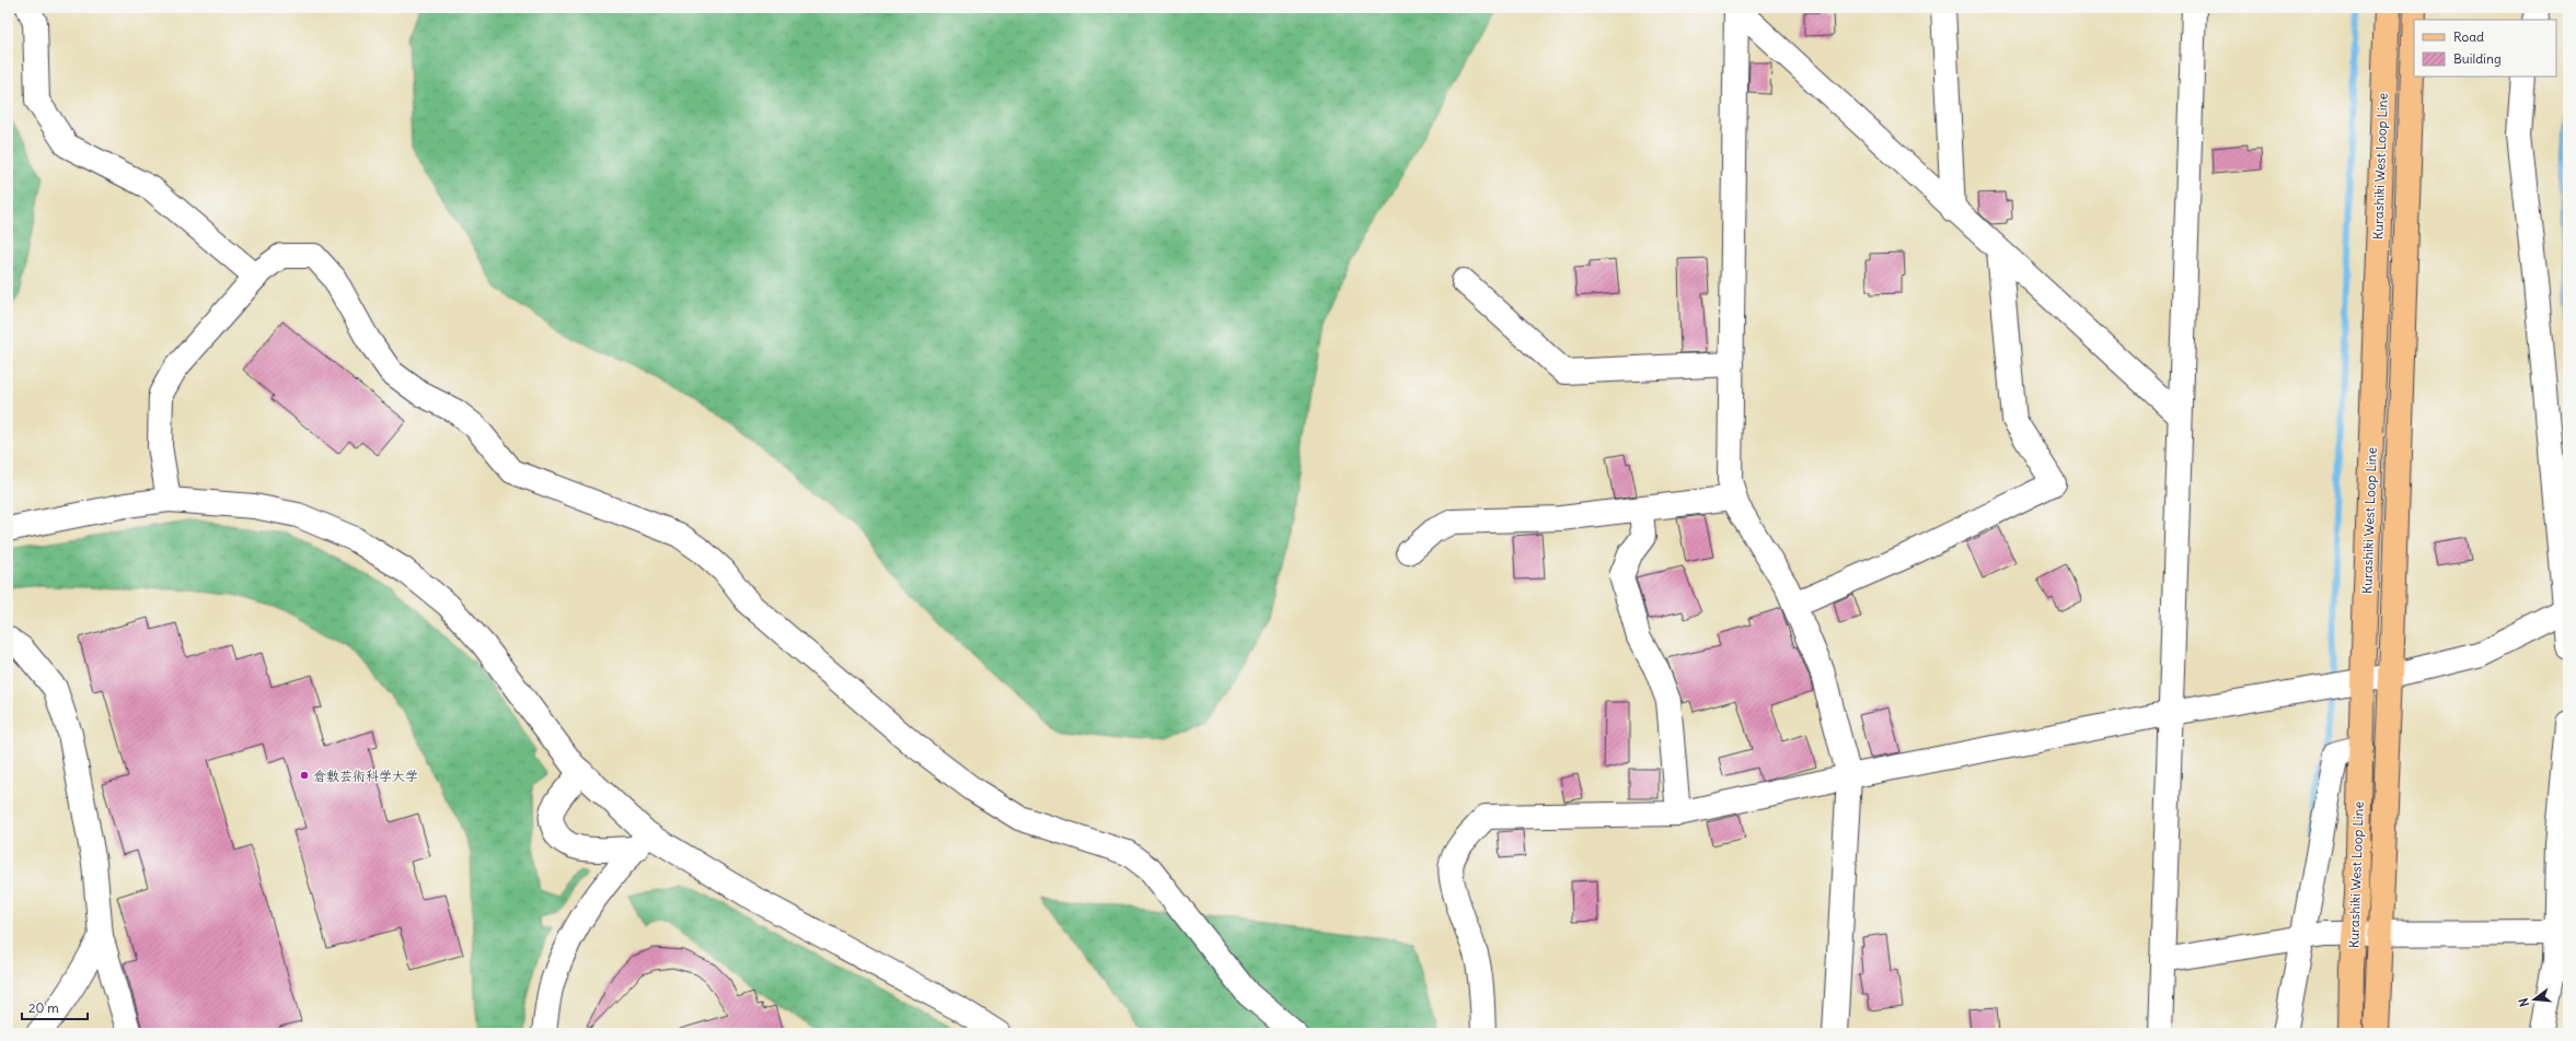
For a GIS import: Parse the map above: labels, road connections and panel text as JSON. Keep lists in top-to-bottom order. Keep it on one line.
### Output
{"streets":{"main road":["Kurashiki West Loop Line"]},"places":["倉敷芸術科学大学"],"legend":["Road","Building"],"scale_bar":"20 m","north":"left"}
